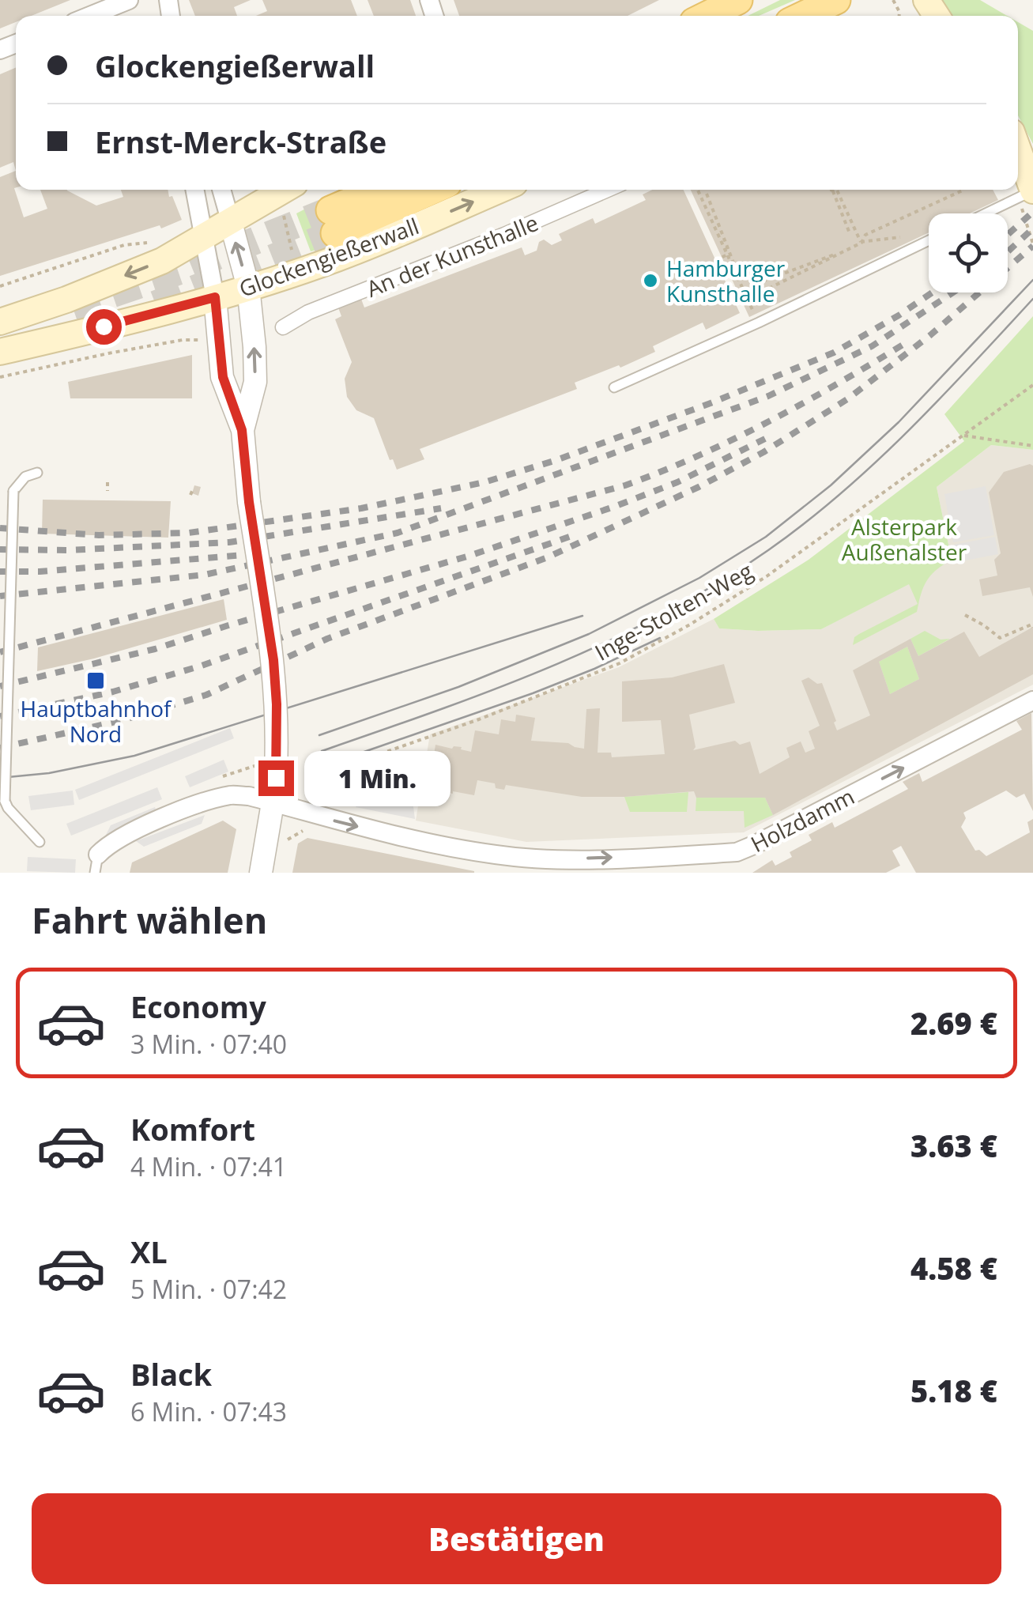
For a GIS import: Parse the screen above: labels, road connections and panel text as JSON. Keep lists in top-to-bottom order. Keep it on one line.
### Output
{"streets":{"main road":["Glockengießerwall"],"street":["An der Kunsthalle","Holzdamm"],"path":["Inge-Stolten-Weg"]},"crossings":[["Inge-Stolten-Weg","Holzdamm"]],"one_way":["Glockengießerwall","Holzdamm"],"parks":["Alsterpark Außenalster"],"places":{"other":["Hamburger Kunsthalle"],"transit":["Hauptbahnhof Nord"]},"page":{"banner":["Glockengießerwall","Ernst-Merck-Straße"],"bubble":"1 Min.","heading":"Fahrt wählen","list":[{"name":"Economy","note":"3 Min. · 07:40","value":"2.69 €"},{"name":"Komfort","note":"4 Min. · 07:41","value":"3.63 €"},{"name":"XL","note":"5 Min. · 07:42","value":"4.58 €"},{"name":"Black","note":"6 Min. · 07:43","value":"5.18 €"}],"buttons":"Bestätigen"}}
